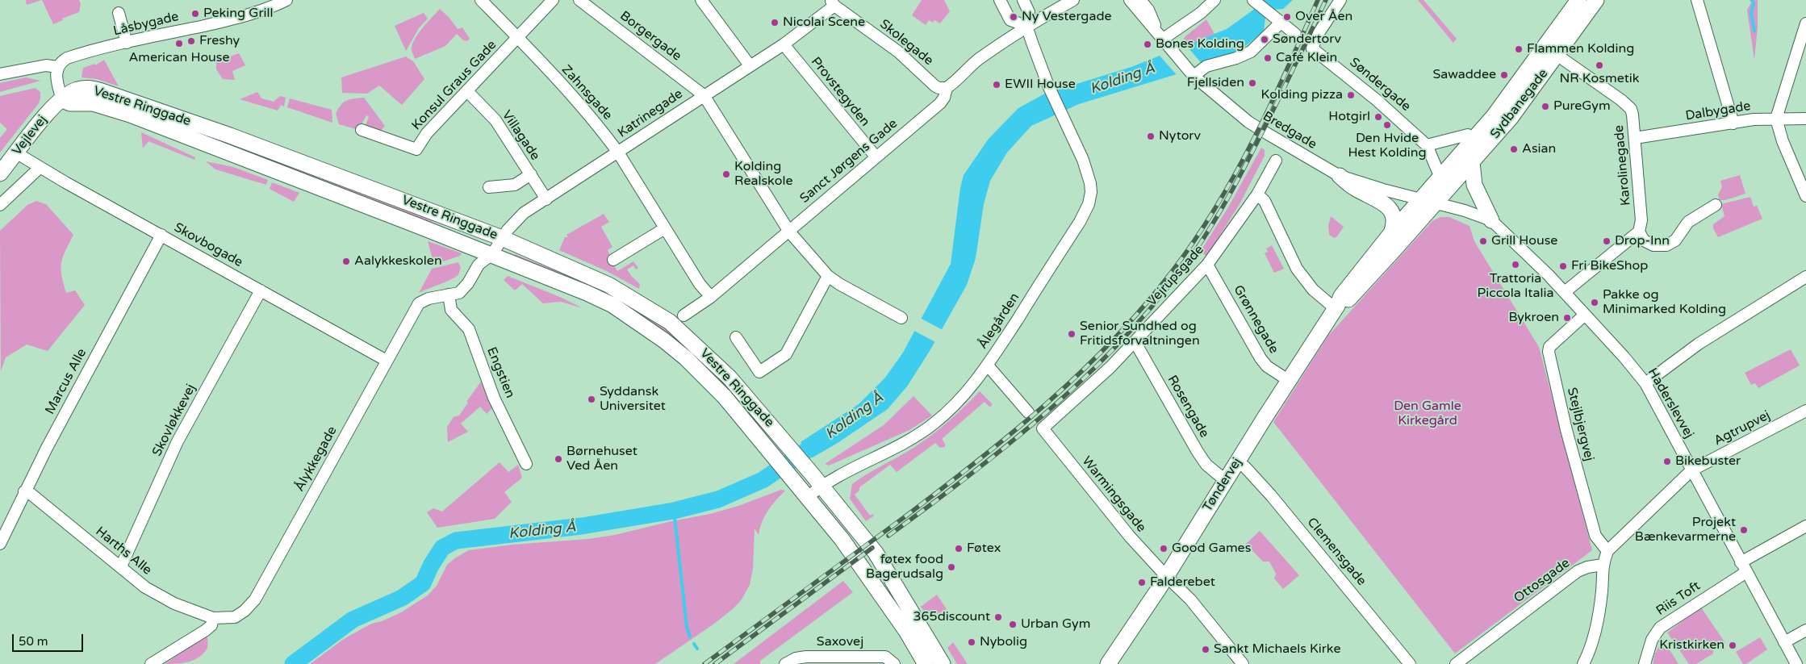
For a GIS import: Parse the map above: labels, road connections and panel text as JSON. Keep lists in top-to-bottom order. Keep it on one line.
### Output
{"streets":{"main road":["Sydbanegade","Vestre Ringgade","Vejlevej","Tøndervej"],"street":["Låsbygade","Borgergade","Skolegade","Søndergade","Konsul Graus Gade","Provstegyden","Zahnsgade","Dalbygade","Katrinegade","Bredgade","Villagade","Sanct Jørgens Gade","Karolinegade","Skovbogade","Vejrupsgade","Grønnegade","Ålegården","Engstien","Marcus Alle","Haderslevvej","Rosengade","Skovløkkevej","Stejlbjergvej","Agtrupvej","Ålykkegade","Warmingsgade","Harths Alle","Clemensgade","Ottosgade","Riis Toft","Saxovej"]},"crossings":[["Borgergade","Katrinegade"],["Skolegade","Katrinegade"],["Skolegade","Sanct Jørgens Gade"],["Søndergade","Sydbanegade"],["Konsul Graus Gade","Zahnsgade"],["Konsul Graus Gade","Villagade"],["Provstegyden","Katrinegade"],["Provstegyden","Sanct Jørgens Gade"],["Zahnsgade","Katrinegade"],["Zahnsgade","Sanct Jørgens Gade"],["Sydbanegade","Bredgade"],["Sydbanegade","Karolinegade"],["Sydbanegade","Haderslevvej"],["Sydbanegade","Tøndervej"],["Vestre Ringgade","Katrinegade"],["Vestre Ringgade","Vejlevej"],["Vestre Ringgade","Ålegården"],["Vestre Ringgade","Ålykkegade"],["Dalbygade","Karolinegade"],["Katrinegade","Villagade"],["Katrinegade","Ålykkegade"],["Bredgade","Haderslevvej"],["Bredgade","Tøndervej"],["Vejlevej","Skovbogade"],["Sanct Jørgens Gade","Ålegården"],["Skovbogade","Marcus Alle"],["Skovbogade","Skovløkkevej"],["Skovbogade","Ålykkegade"],["Vejrupsgade","Grønnegade"],["Vejrupsgade","Rosengade"],["Vejrupsgade","Warmingsgade"],["Grønnegade","Tøndervej"],["Engstien","Ålykkegade"],["Marcus Alle","Harths Alle"],["Haderslevvej","Stejlbjergvej"],["Haderslevvej","Agtrupvej"],["Haderslevvej","Tøndervej"],["Haderslevvej","Riis Toft"],["Rosengade","Tøndervej"],["Skovløkkevej","Harths Alle"],["Ålykkegade","Harths Alle"],["Tøndervej","Warmingsgade"],["Tøndervej","Clemensgade"]],"water":["Kolding Å"],"parks":["Den Gamle Kirkegård"],"places":["Peking Grill","Ny Vestergade","Over Åen","Nicolai Scene","Søndertorv","Freshy","American House","Bones Kolding","Flammen Kolding","Café Klein","NR Kosmetik","Sawaddee","Fjellsiden","EWII House","Kolding pizza","PureGym","Hotgirl","Den Hvide Hest Kolding","Nytorv","Asian","Kolding Realskole","Grill House","Drop-Inn","Aalykkeskolen","Trattoria Piccola Italia","Fri BikeShop","Pakke og Minimarked Kolding","Bykroen","Senior Sundhed og Fritidsforvaltningen","Syddansk Universitet","Børnehuset Ved Åen","Bikebuster","Projekt Bænkevarmerne","Føtex","Good Games","føtex food Bagerudsalg","Falderebet","365discount","Urban Gym","Nybolig","Kristkirken","Sankt Michaels Kirke"],"scale_bar":"50 m"}
